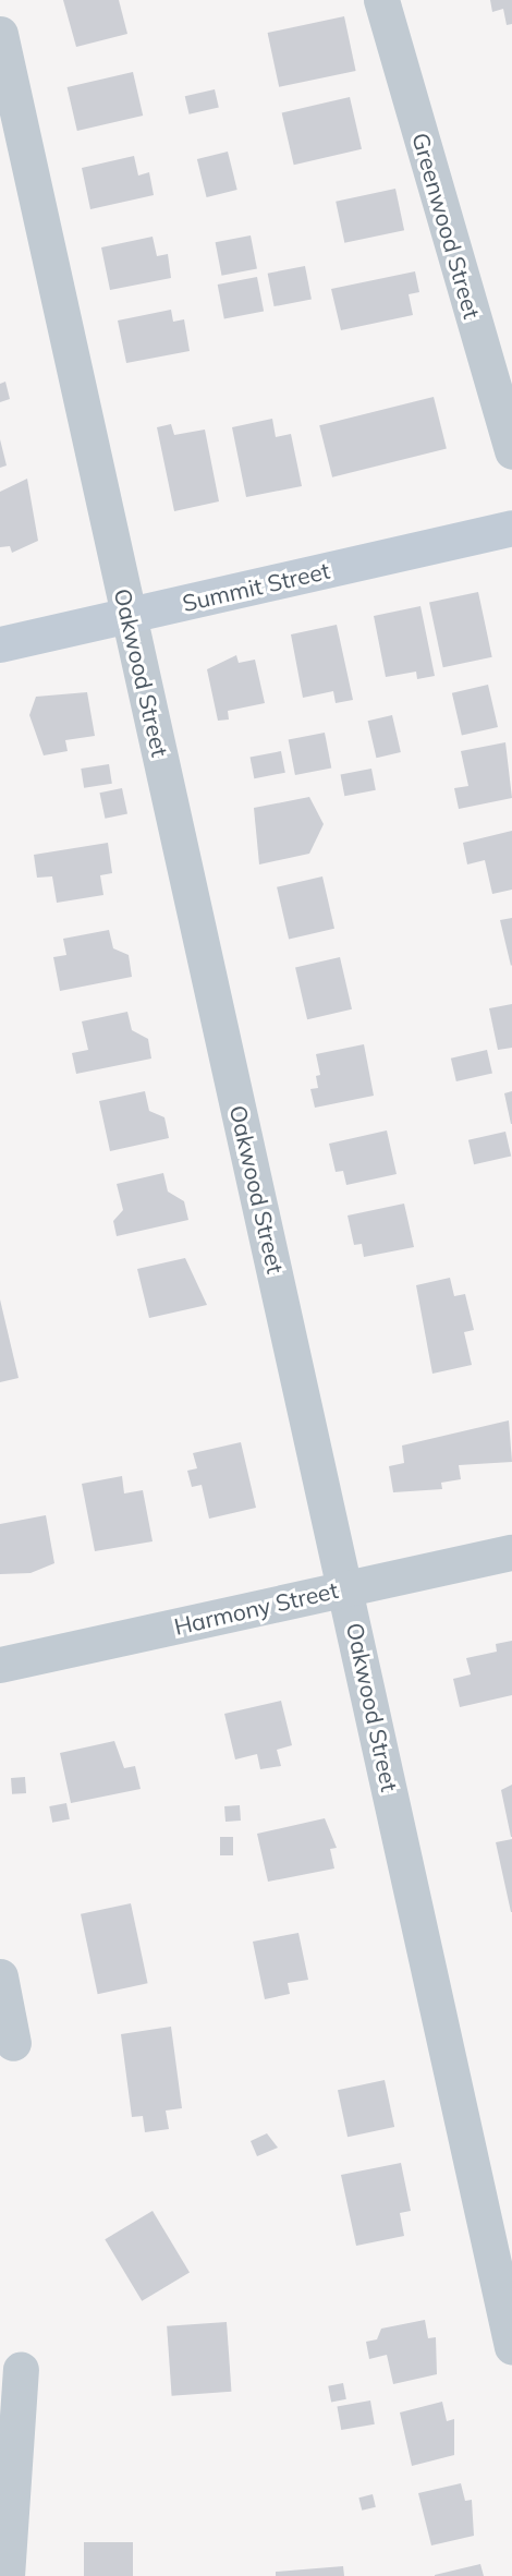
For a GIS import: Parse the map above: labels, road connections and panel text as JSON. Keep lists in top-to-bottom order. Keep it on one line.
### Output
{"streets":{"main road":["Summit Street"],"street":["Greenwood Street","Oakwood Street","Harmony Street"]},"crossings":[["Summit Street","Oakwood Street"],["Oakwood Street","Harmony Street"]]}
